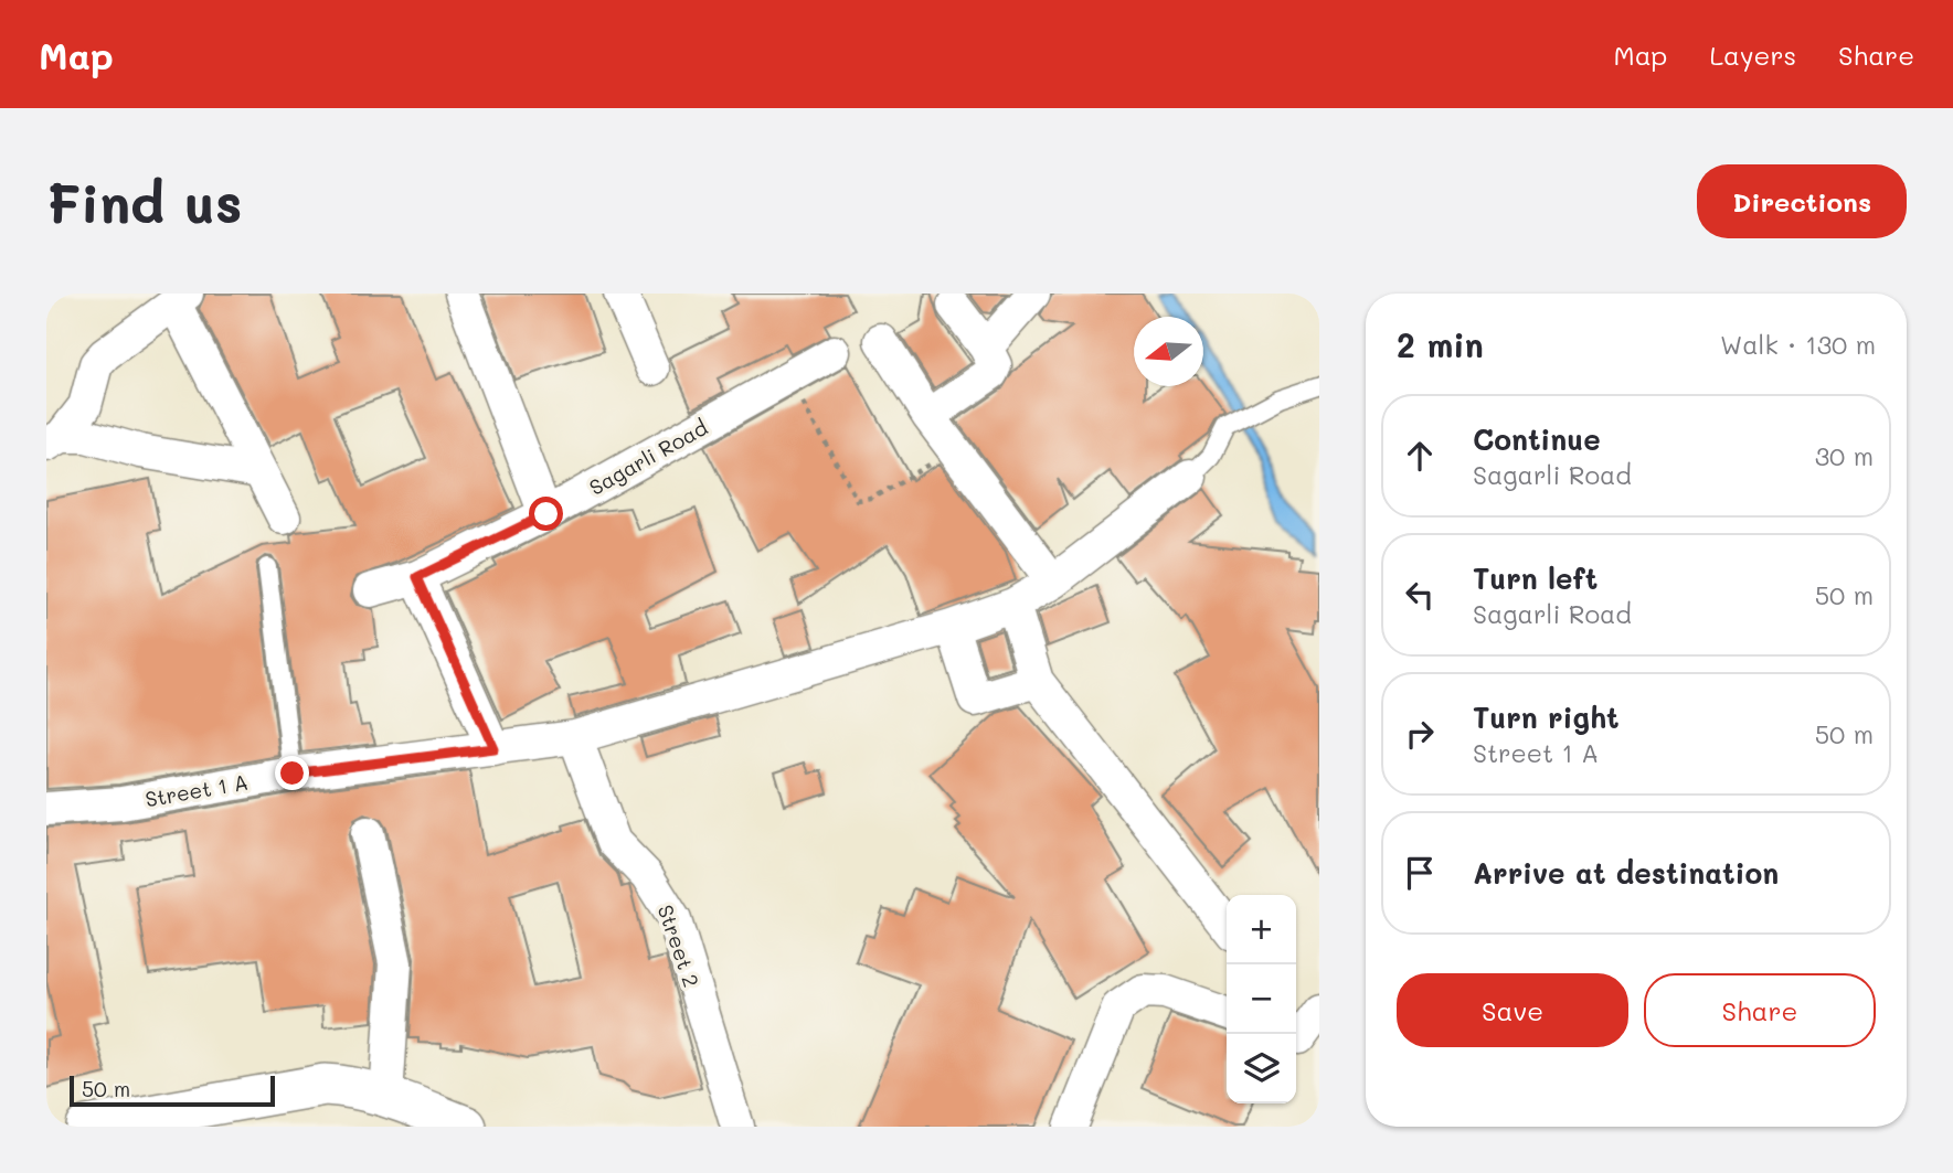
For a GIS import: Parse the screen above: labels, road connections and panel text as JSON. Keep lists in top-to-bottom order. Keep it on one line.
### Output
{"streets":{"street":["Sagarli Road","Street 1 A","Street 2"]},"crossings":[["Street 1 A","Street 2"]],"scale_bar":"50 m","north":"left","page":{"header":"Map","nav":["Map","Layers","Share"],"buttons":["Directions",["Save","Share"]],"title":"Find us","heading":["2 min","Walk · 130 m"],"list":[["Continue","Sagarli Road","30 m"],["Turn left","Sagarli Road","50 m"],["Turn right","Street 1 A","50 m"],"Arrive at destination"],"map_buttons":["+","−"],"scale":"50 m"}}
